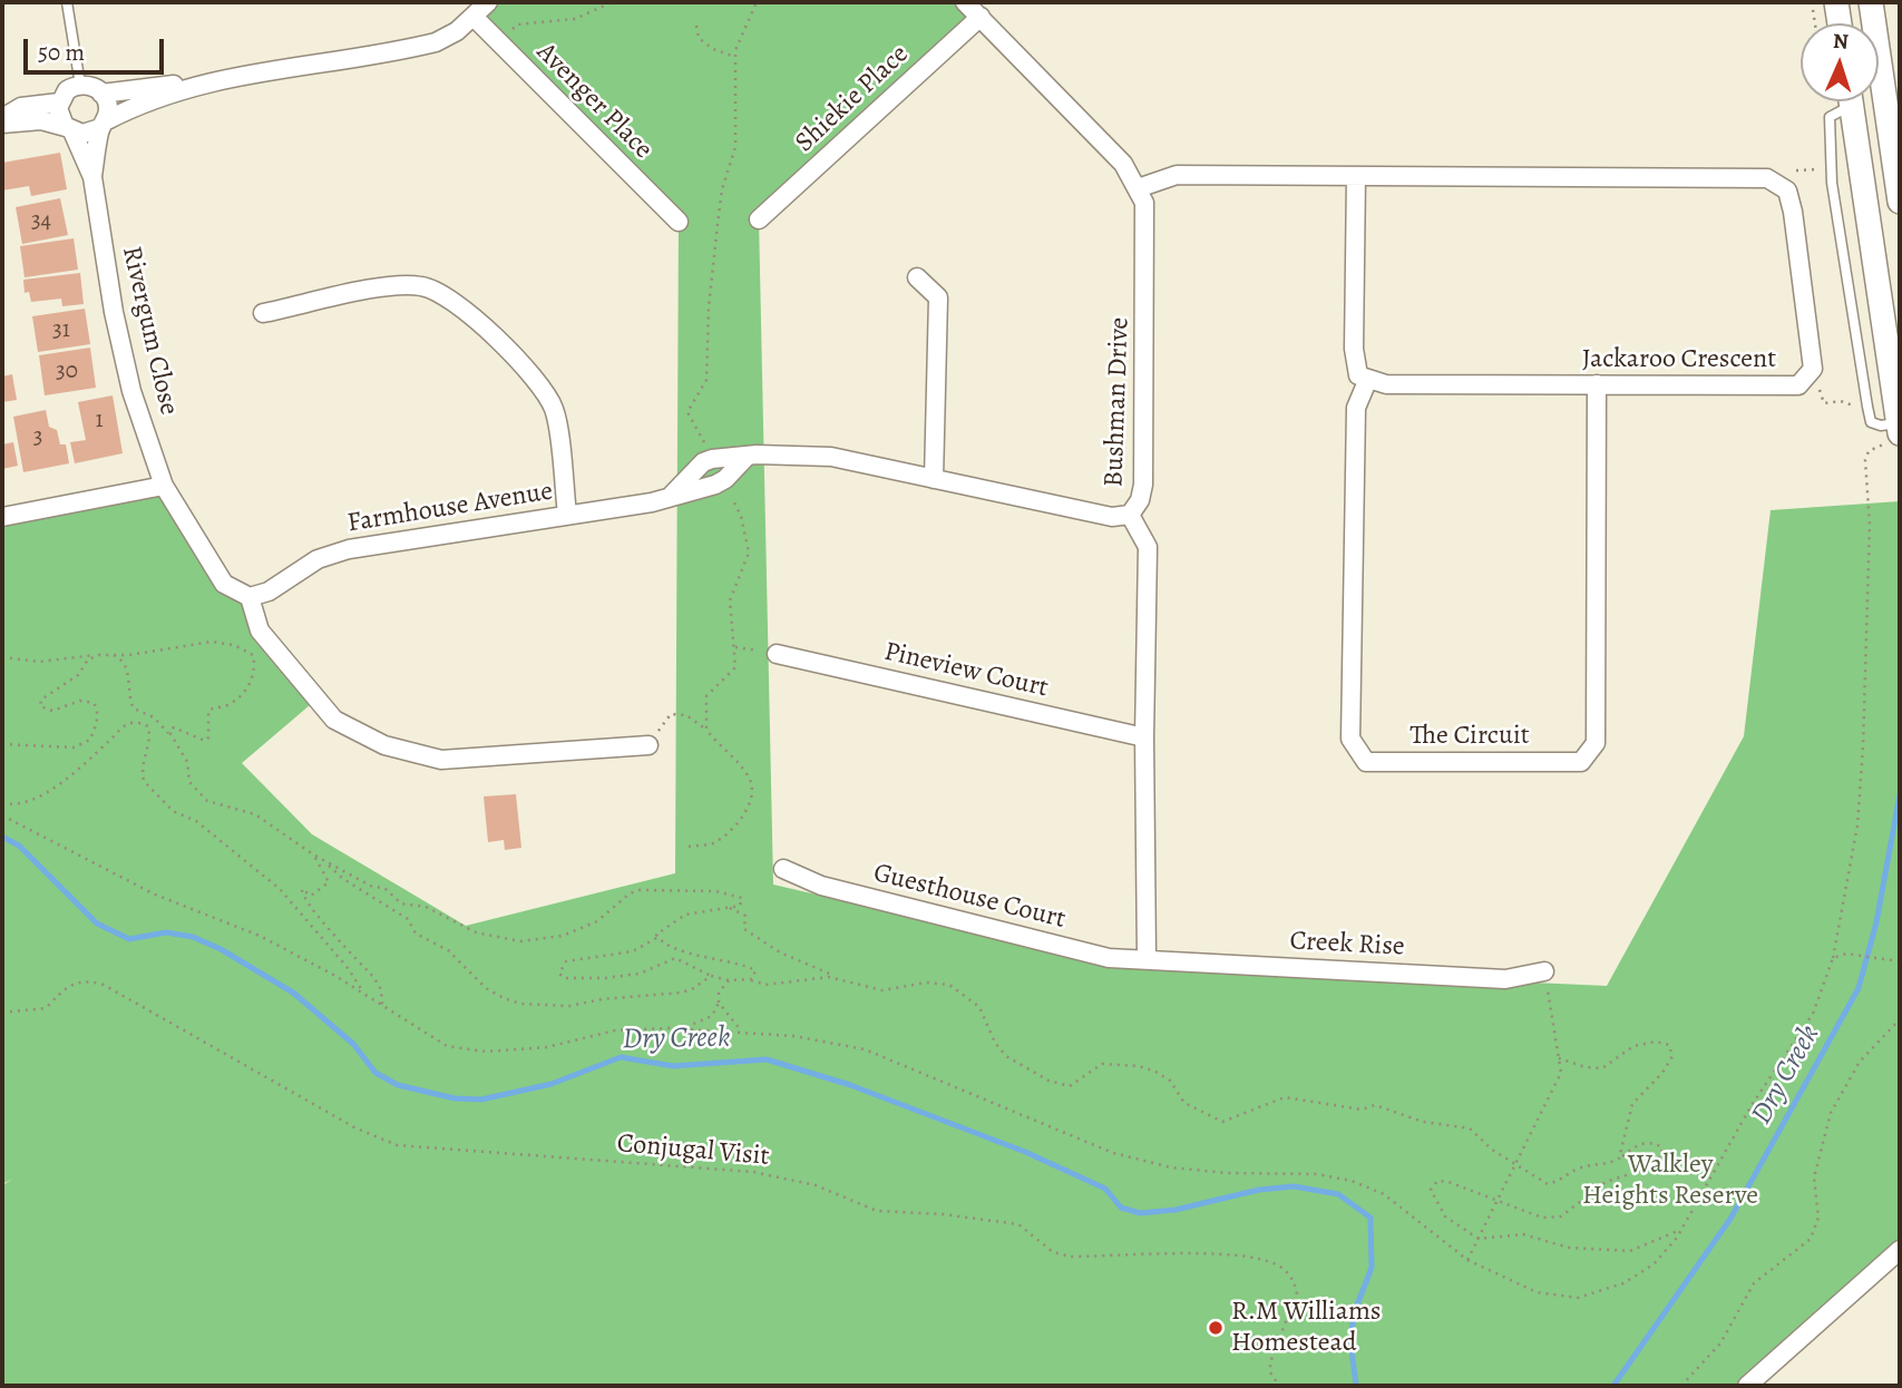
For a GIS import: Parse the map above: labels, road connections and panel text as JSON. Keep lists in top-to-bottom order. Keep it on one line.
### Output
{"streets":{"street":["Shiekie Place","Avenger Place","Rivergum Close","Jackaroo Crescent","Bushman Drive","Farmhouse Avenue","Pineview Court","The Circuit","Guesthouse Court","Creek Rise"],"path":["Conjugal Visit"]},"crossings":[["Shiekie Place","Bushman Drive"],["Rivergum Close","Farmhouse Avenue"],["Jackaroo Crescent","Bushman Drive"],["Jackaroo Crescent","The Circuit"],["Bushman Drive","Pineview Court"],["Bushman Drive","Guesthouse Court"],["Bushman Drive","Creek Rise"],["Guesthouse Court","Creek Rise"]],"water":["Dry Creek"],"parks":["Walkley Heights Reserve"],"places":["R.M Williams Homestead"],"house_numbers":["34","31","30","1","3"],"scale_bar":"50 m","north":"top"}
